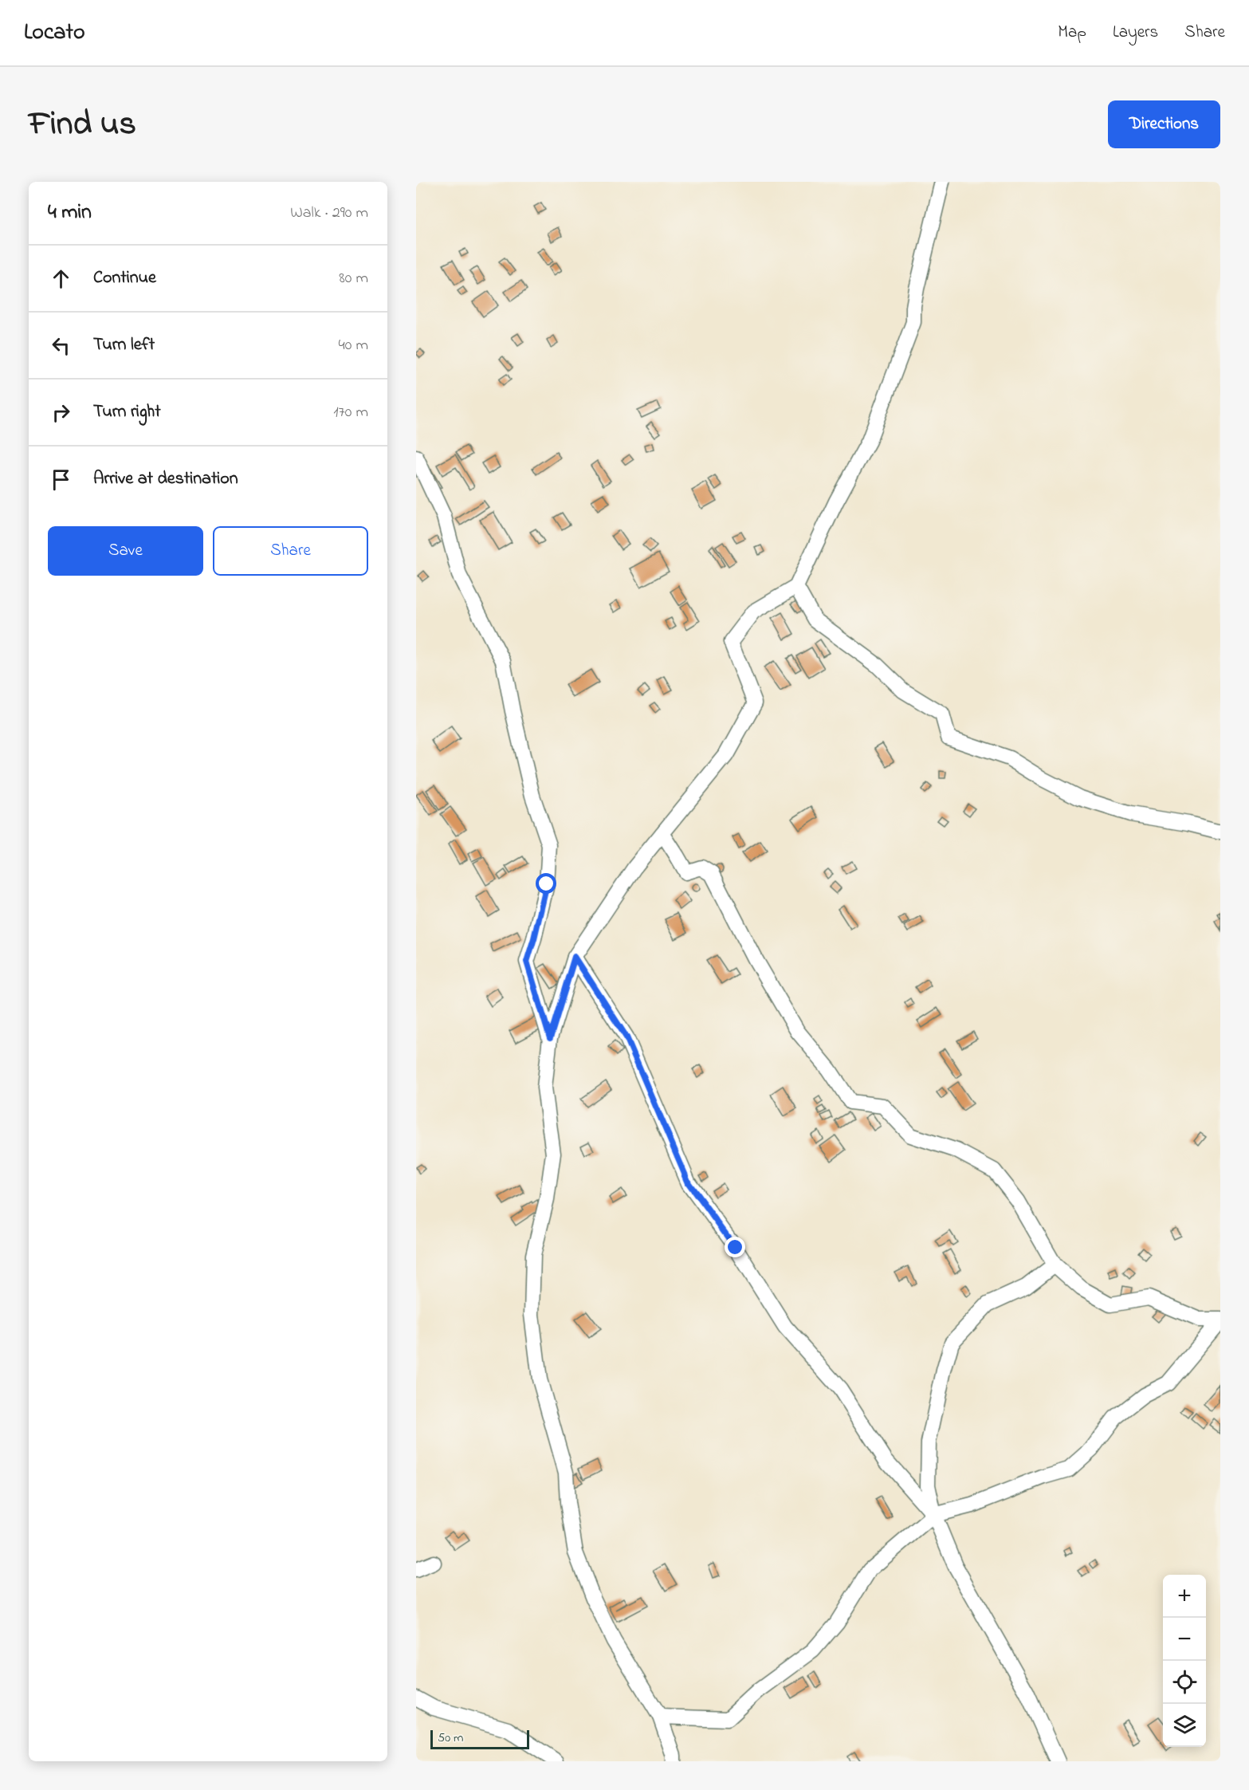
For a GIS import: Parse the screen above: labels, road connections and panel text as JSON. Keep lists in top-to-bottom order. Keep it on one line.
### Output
{"scale_bar":"50 m","page":{"header":"Locato","nav":["Map","Layers","Share"],"title":"Find us","buttons":["Directions",["Save","Share"]],"heading":["4 min","Walk · 290 m"],"list":[["Continue","80 m"],["Turn left","40 m"],["Turn right","170 m"],"Arrive at destination"],"map_buttons":["+","−"],"scale":"50 m"}}
